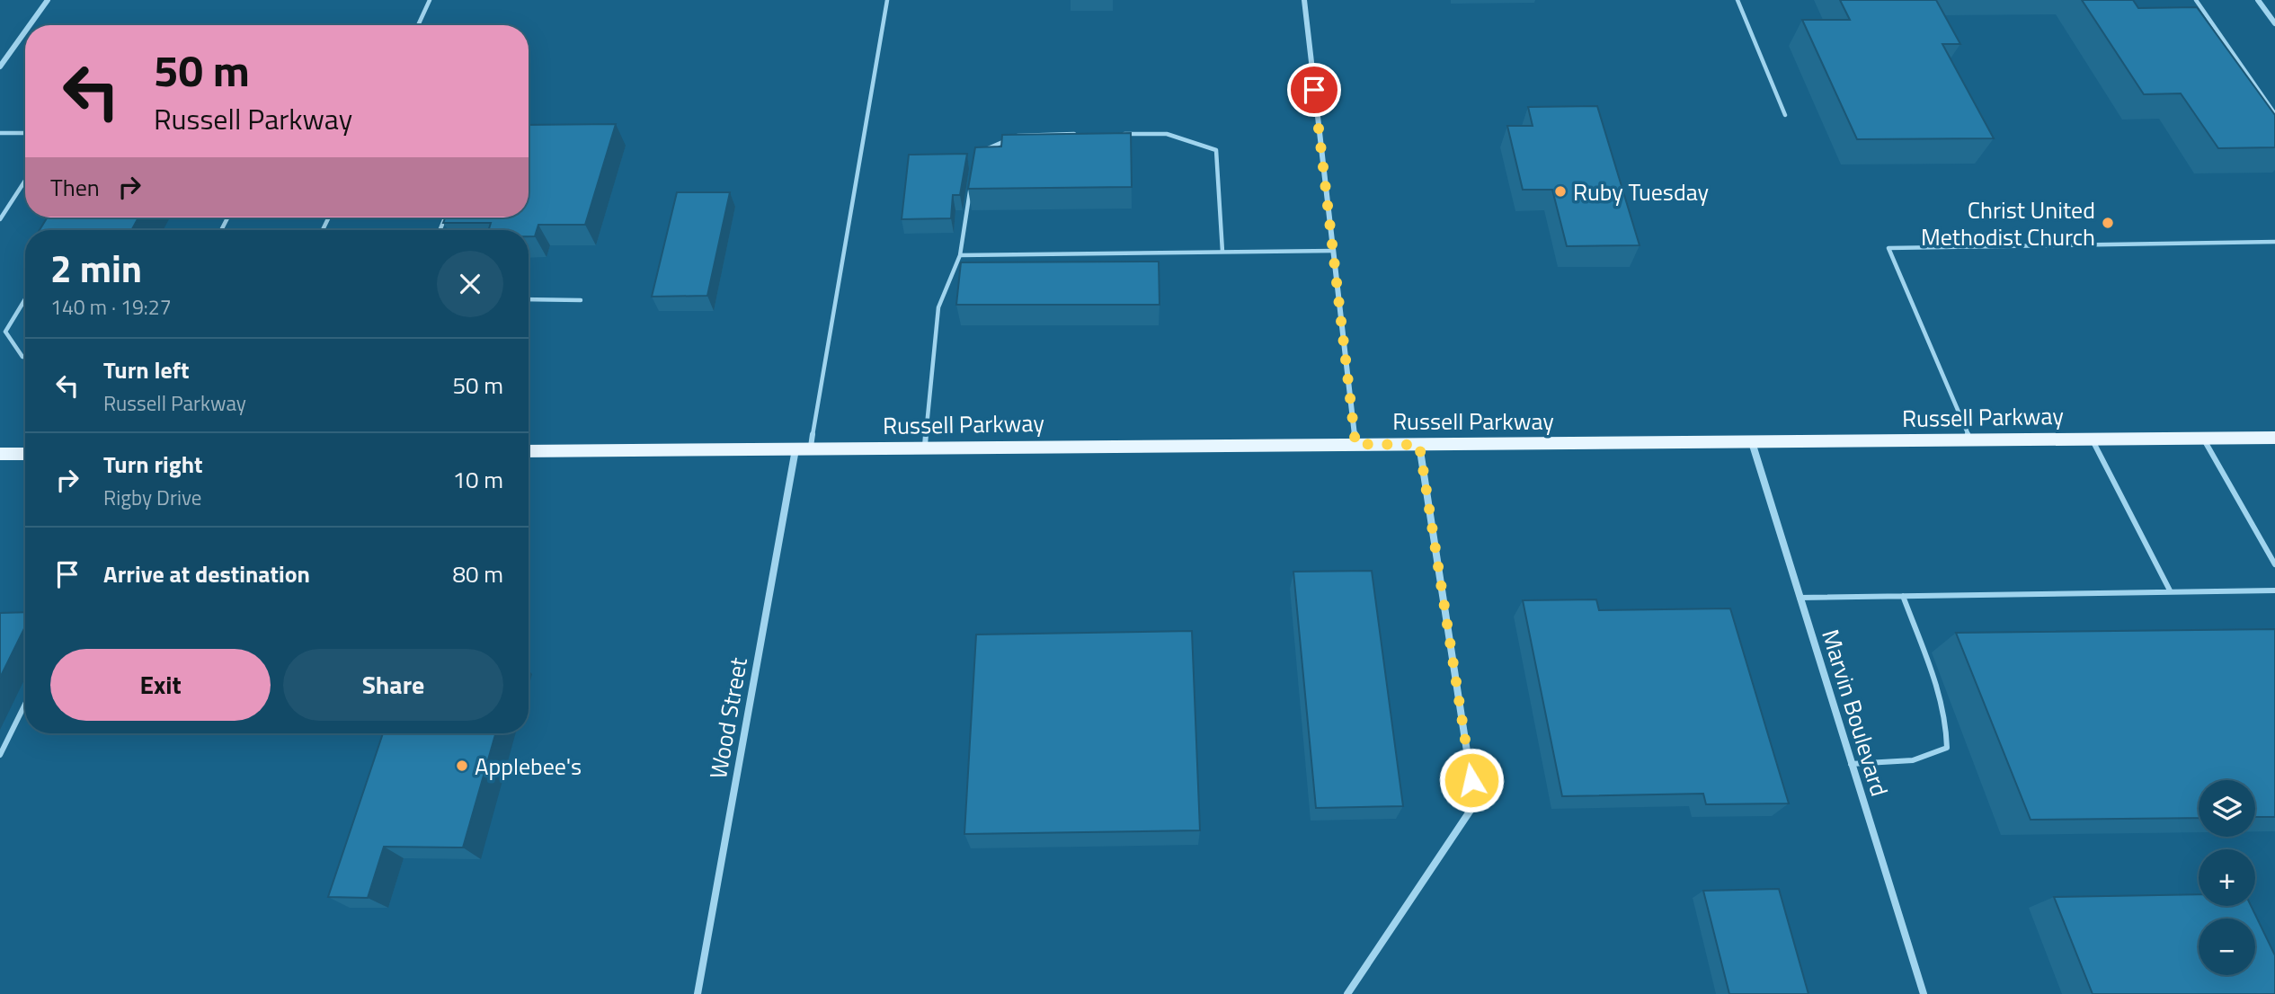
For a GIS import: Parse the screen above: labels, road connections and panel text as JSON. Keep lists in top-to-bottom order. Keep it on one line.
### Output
{"streets":{"main road":["Russell Parkway"],"street":["Marvin Boulevard","Wood Street"]},"crossings":[["Russell Parkway","Marvin Boulevard"],["Russell Parkway","Wood Street"]],"places":["Ruby Tuesday","Christ United Methodist Church","Applebee's"],"page":{"turn":["50 m","Russell Parkway"],"then":"Then","heading":["2 min","140 m · 19:27"],"list":[{"name":"Turn left","note":"Russell Parkway","value":"50 m"},{"name":"Turn right","note":"Rigby Drive","value":"10 m"},{"name":"Arrive at destination","value":"80 m"}],"buttons":["Exit","Share"],"map_buttons":["+","−"]}}
